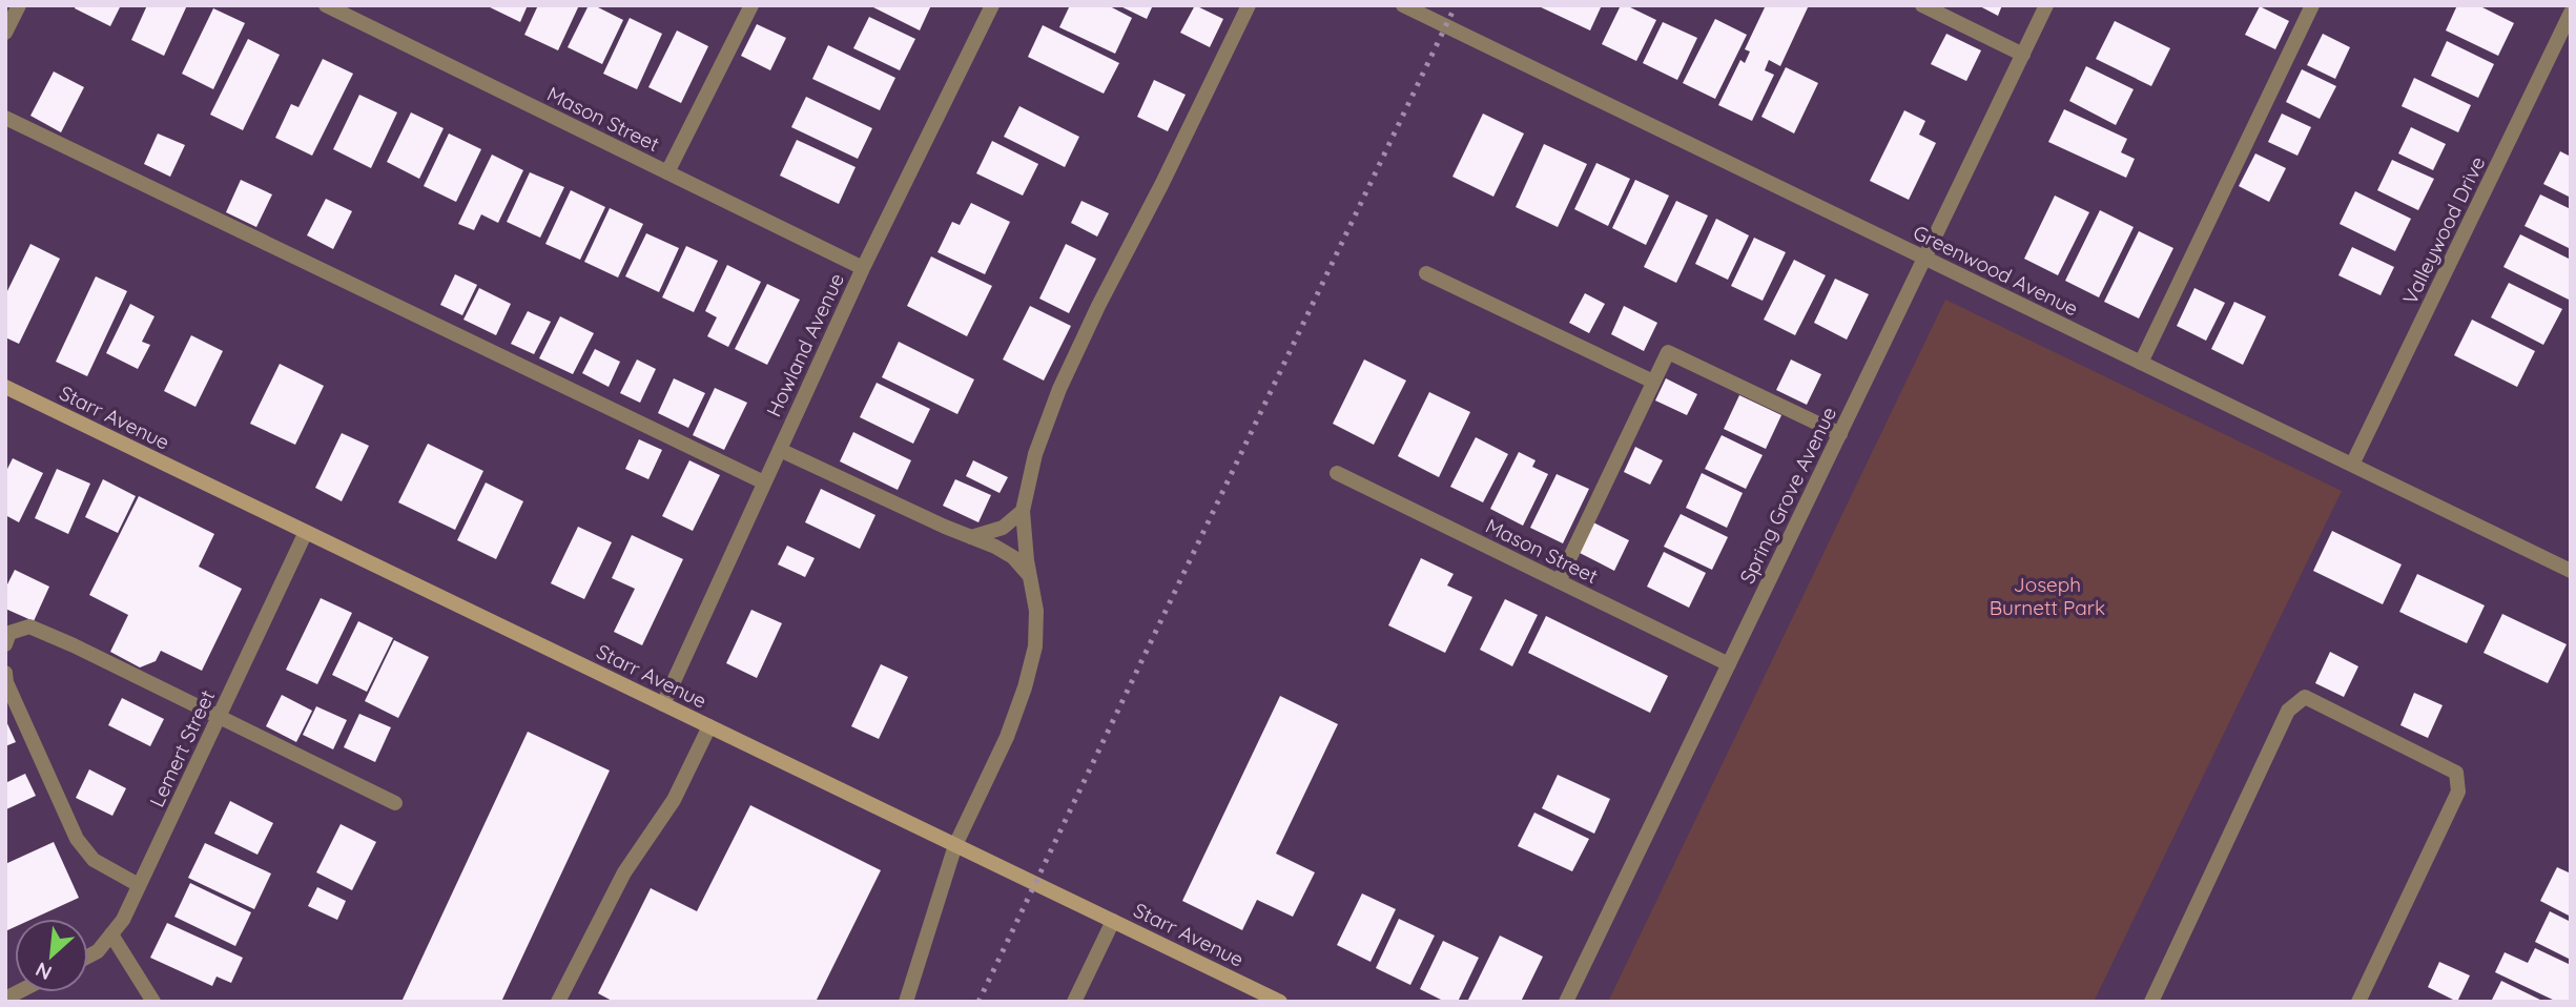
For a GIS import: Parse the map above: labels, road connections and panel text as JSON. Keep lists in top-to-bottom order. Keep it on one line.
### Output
{"streets":{"main road":["Starr Avenue"],"street":["Mason Street","Valleywood Drive","Greenwood Avenue","Howland Avenue","Spring Grove Avenue","Lemert Street"]},"crossings":[["Mason Street","Howland Avenue"],["Mason Street","Spring Grove Avenue"],["Valleywood Drive","Greenwood Avenue"],["Greenwood Avenue","Spring Grove Avenue"],["Howland Avenue","Starr Avenue"],["Starr Avenue","Lemert Street"]],"parks":["Joseph Burnett Park"],"north":"bottom left"}
